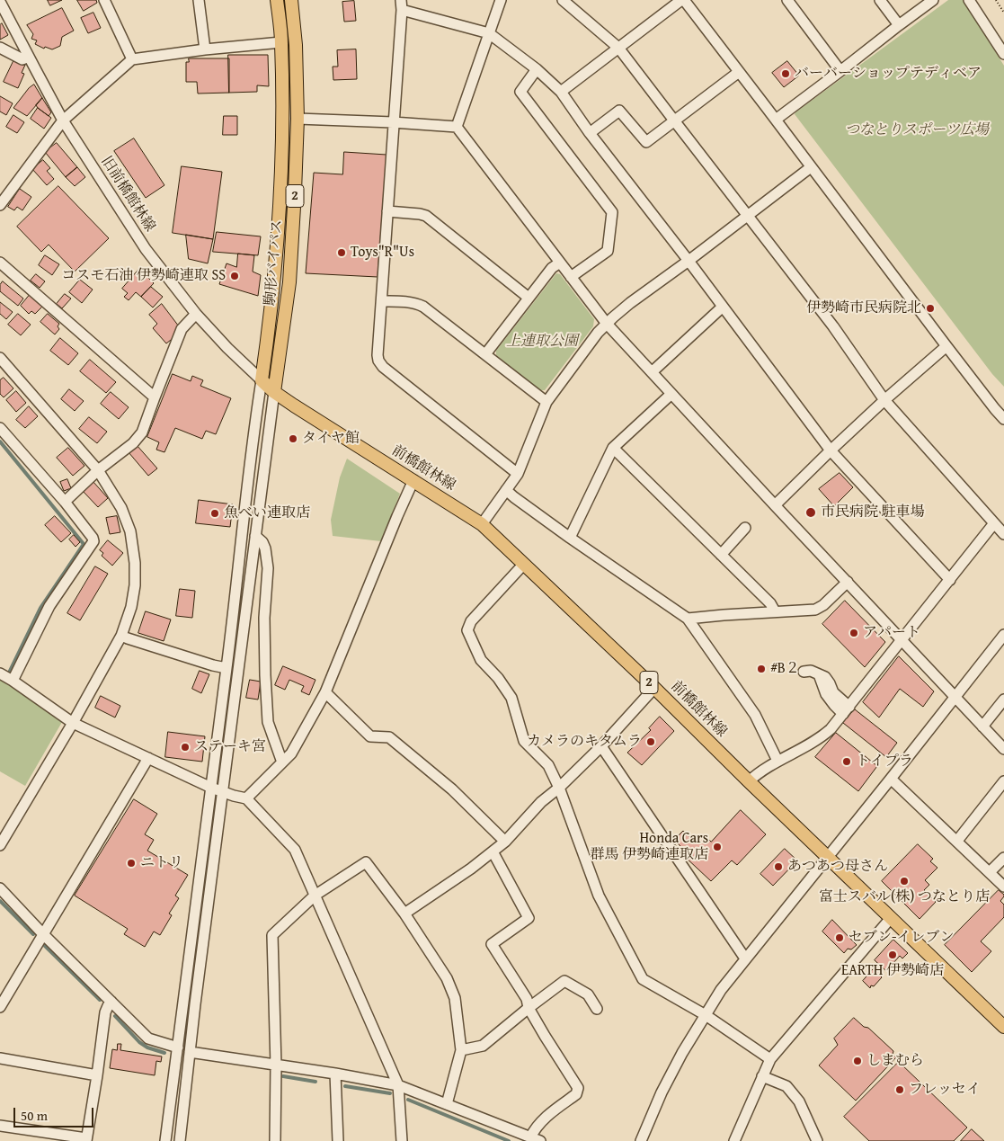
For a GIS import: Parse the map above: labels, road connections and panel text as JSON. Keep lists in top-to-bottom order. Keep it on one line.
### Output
{"streets":{"main road":["2","駒形バイパス","前橋館林線"],"street":["旧前橋館林線"]},"crossings":[["旧前橋館林線","駒形バイパス"],["旧前橋館林線","前橋館林線"],["駒形バイパス","前橋館林線"]],"parks":["つなとりスポーツ広場","上連取公園"],"places":["バーバーショップテディベア","Toys\"R\"Us","コスモ石油 伊勢崎連取 SS","伊勢崎市民病院北","タイヤ館","市民病院 駐車場","魚べい連取店","アパート","#B２","カメラのキタムラ","ステーキ宮","トイプラ","Honda Cars 群馬 伊勢崎連取店","ニトリ","あつあつ母さん","富士スバル(株) つなとり店","セブン-イレブン","EARTH 伊勢崎店","しまむら","フレッセイ"],"scale_bar":"50 m"}
